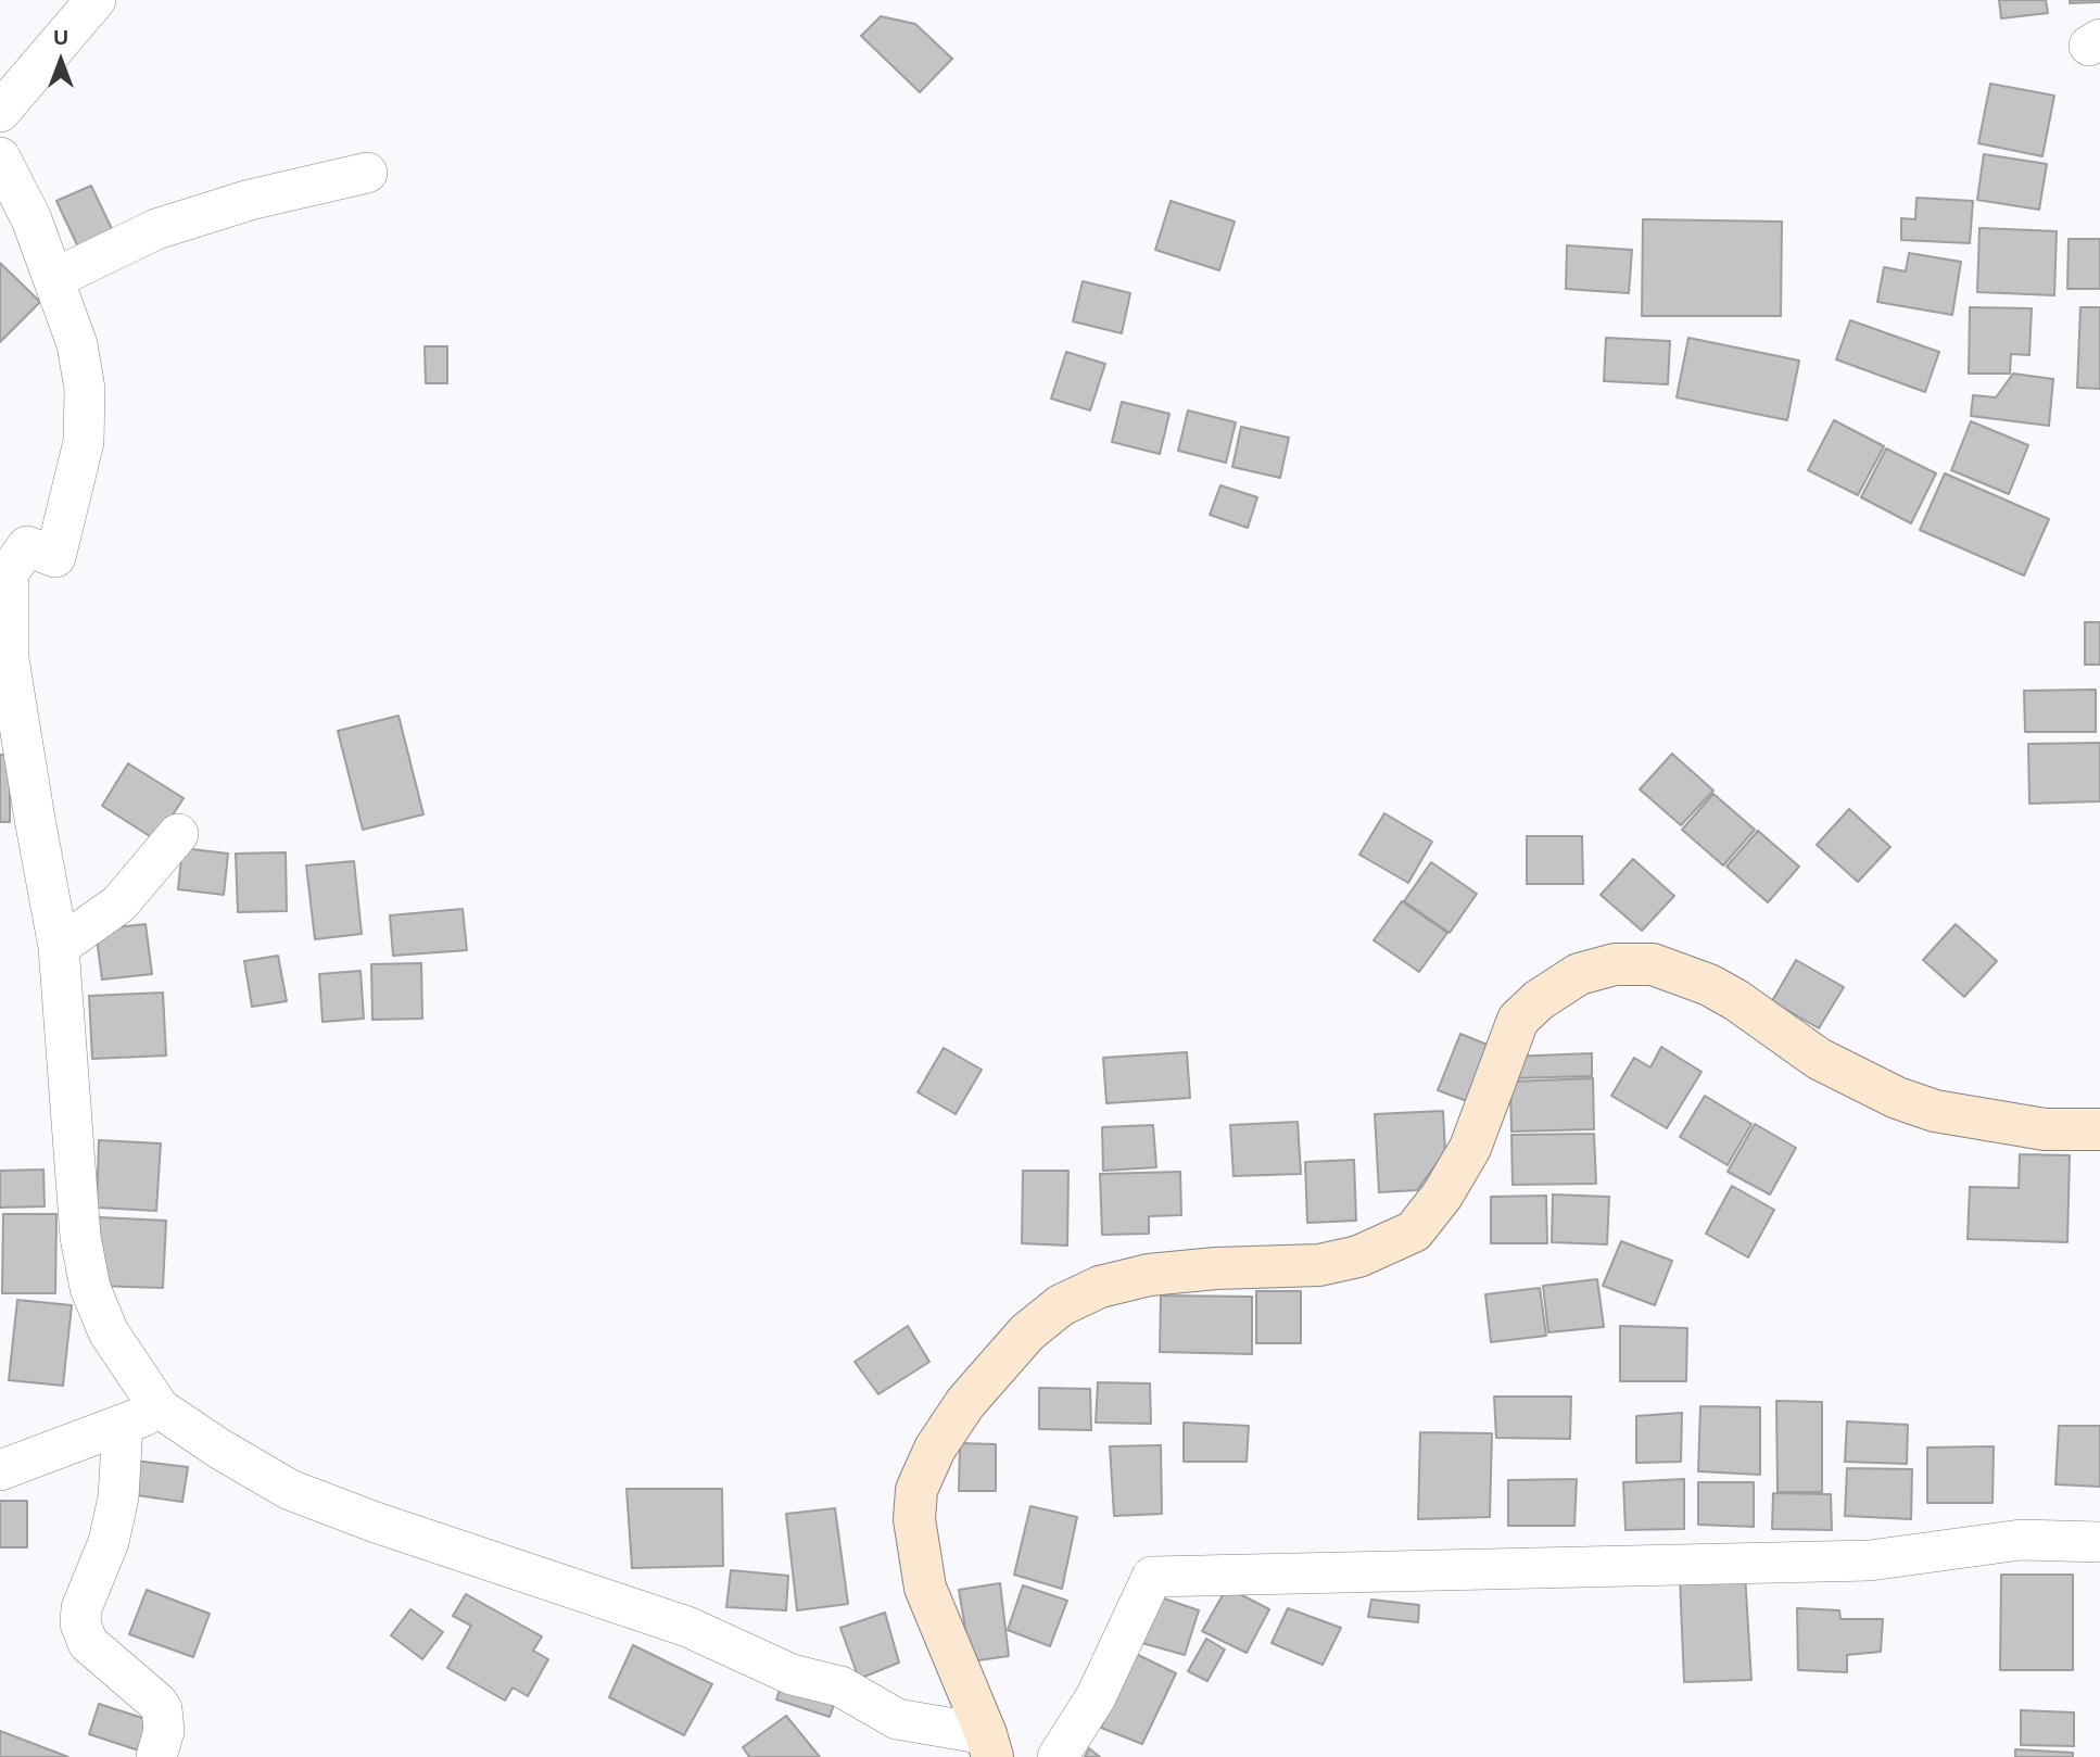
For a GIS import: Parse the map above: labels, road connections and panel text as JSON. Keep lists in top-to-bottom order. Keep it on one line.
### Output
{"north":"top"}
